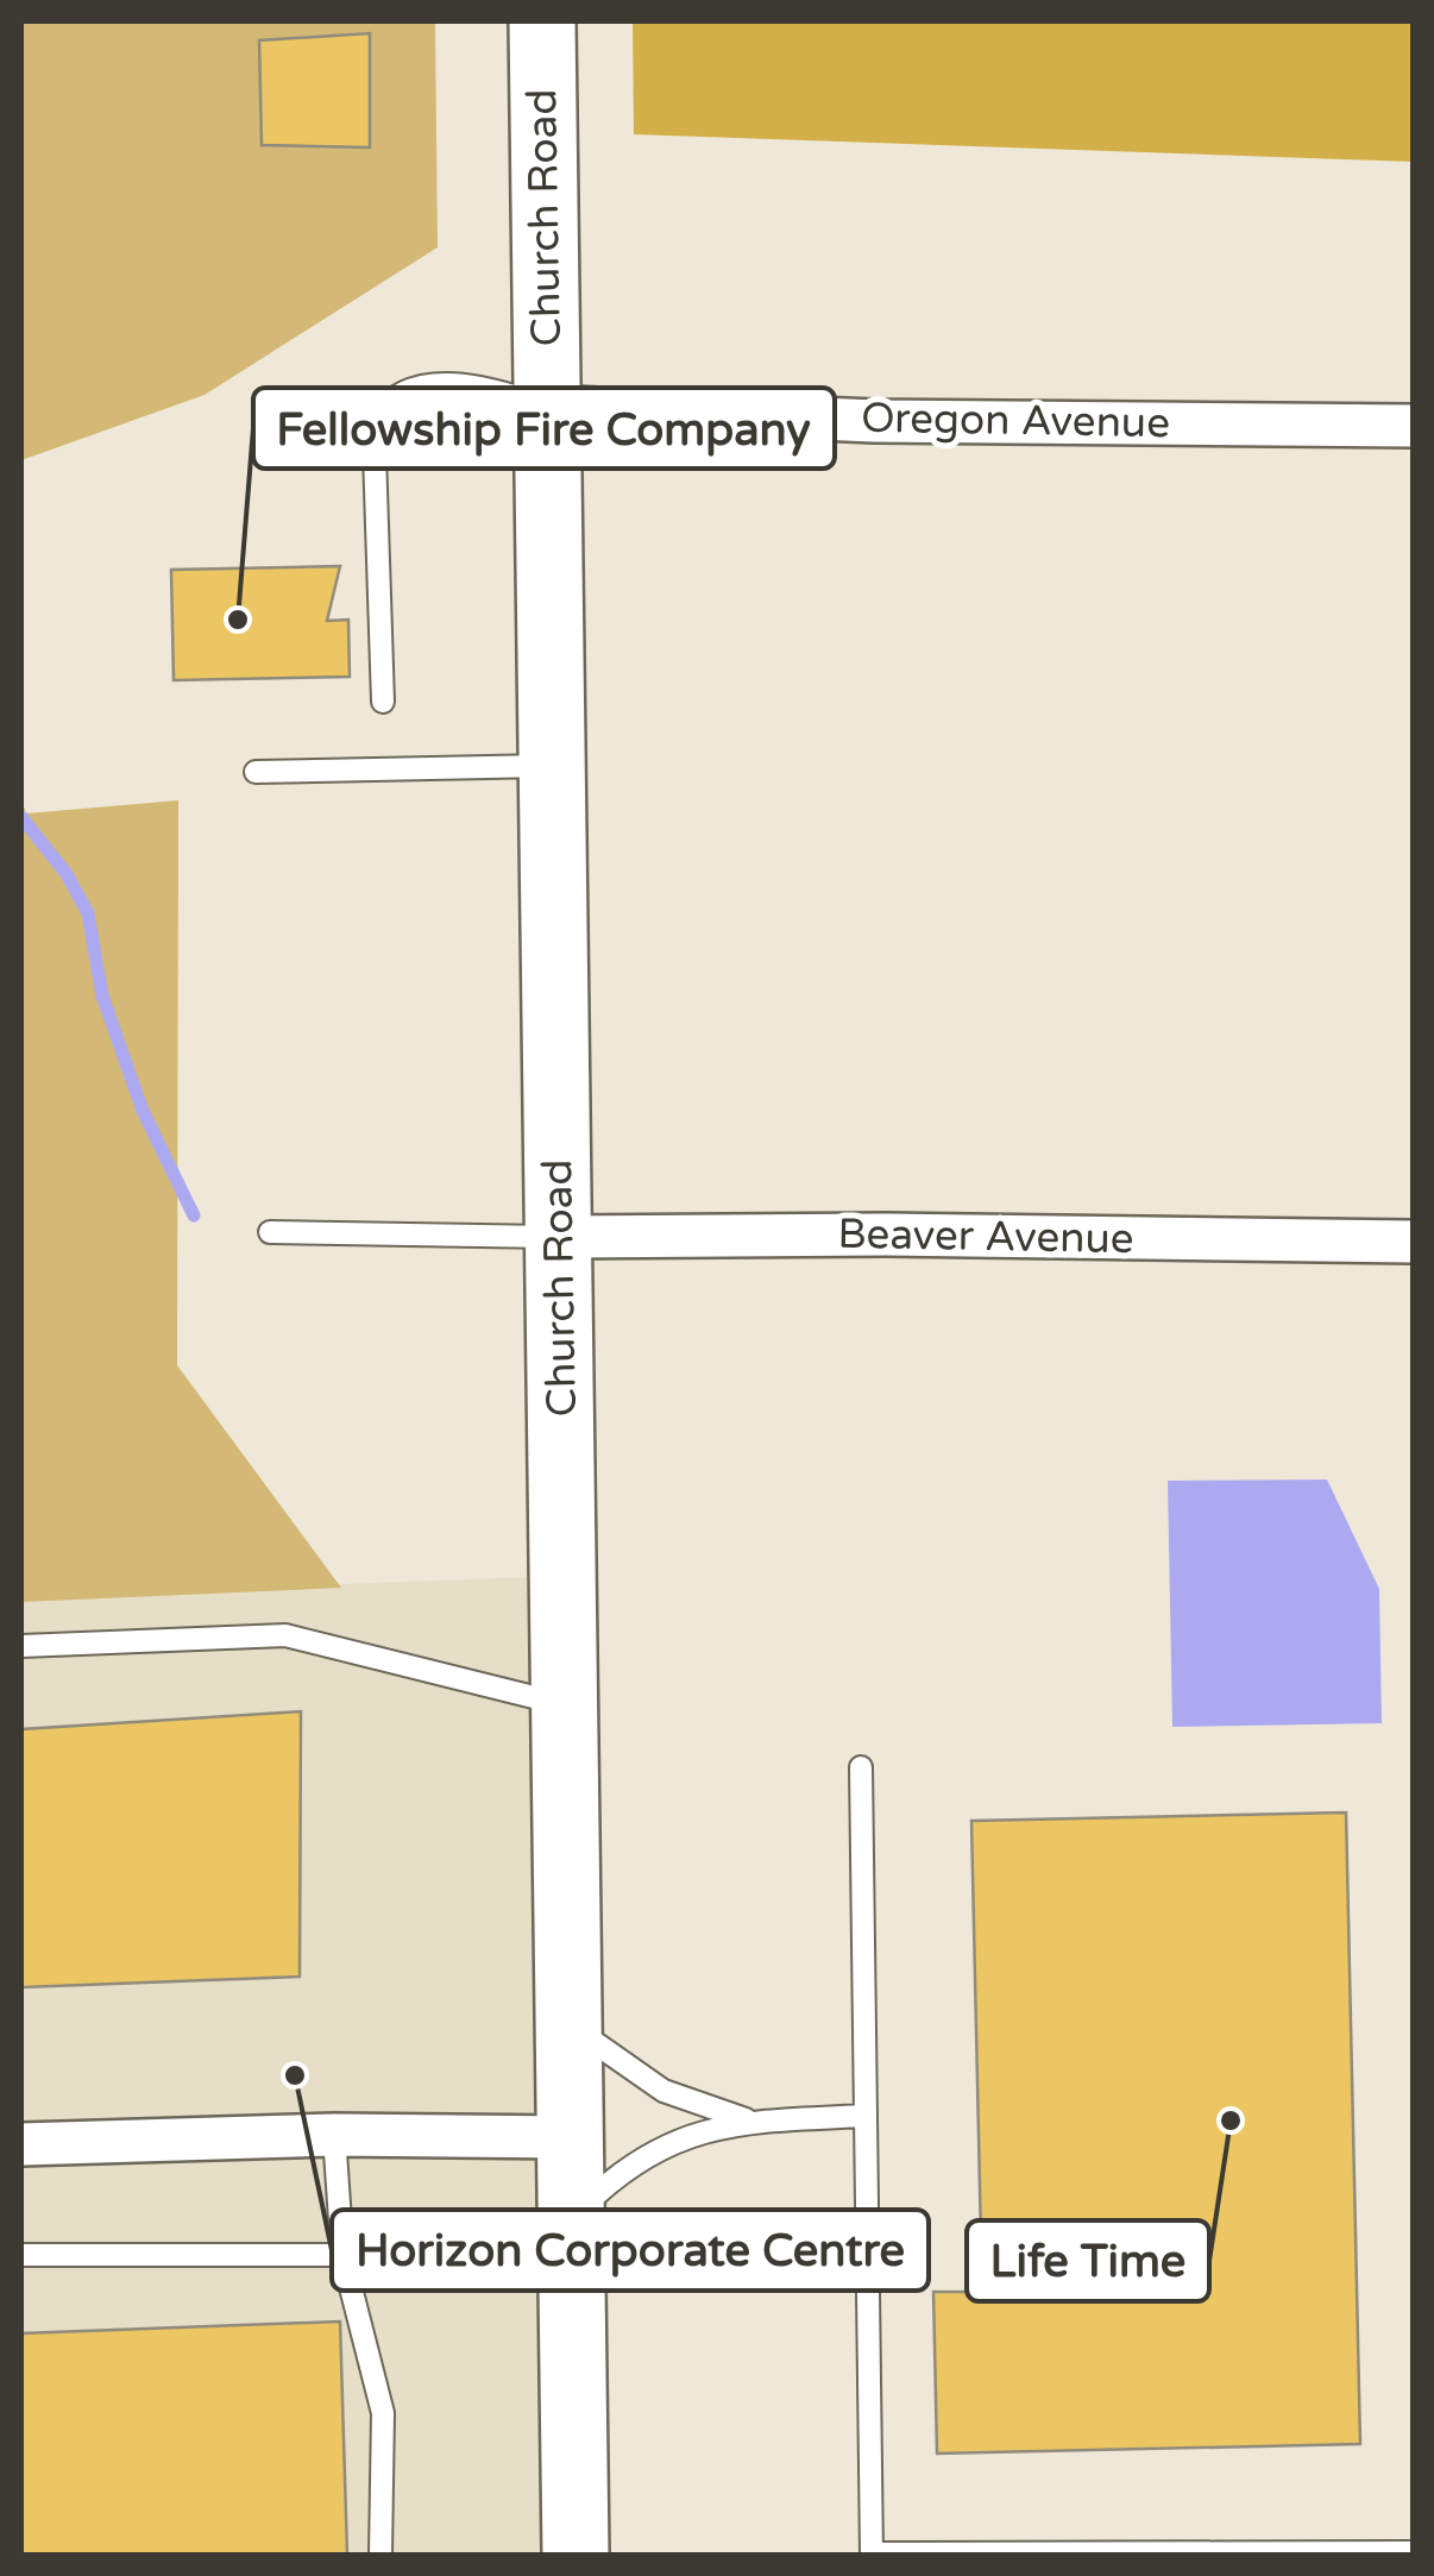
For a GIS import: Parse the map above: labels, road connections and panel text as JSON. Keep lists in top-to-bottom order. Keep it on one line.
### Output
{"streets":{"main road":["Church Road"],"street":["Oregon Avenue","Beaver Avenue"]},"crossings":[["Church Road","Oregon Avenue"],["Church Road","Beaver Avenue"]],"places":["Fellowship Fire Company","Horizon Corporate Centre","Life Time"]}
